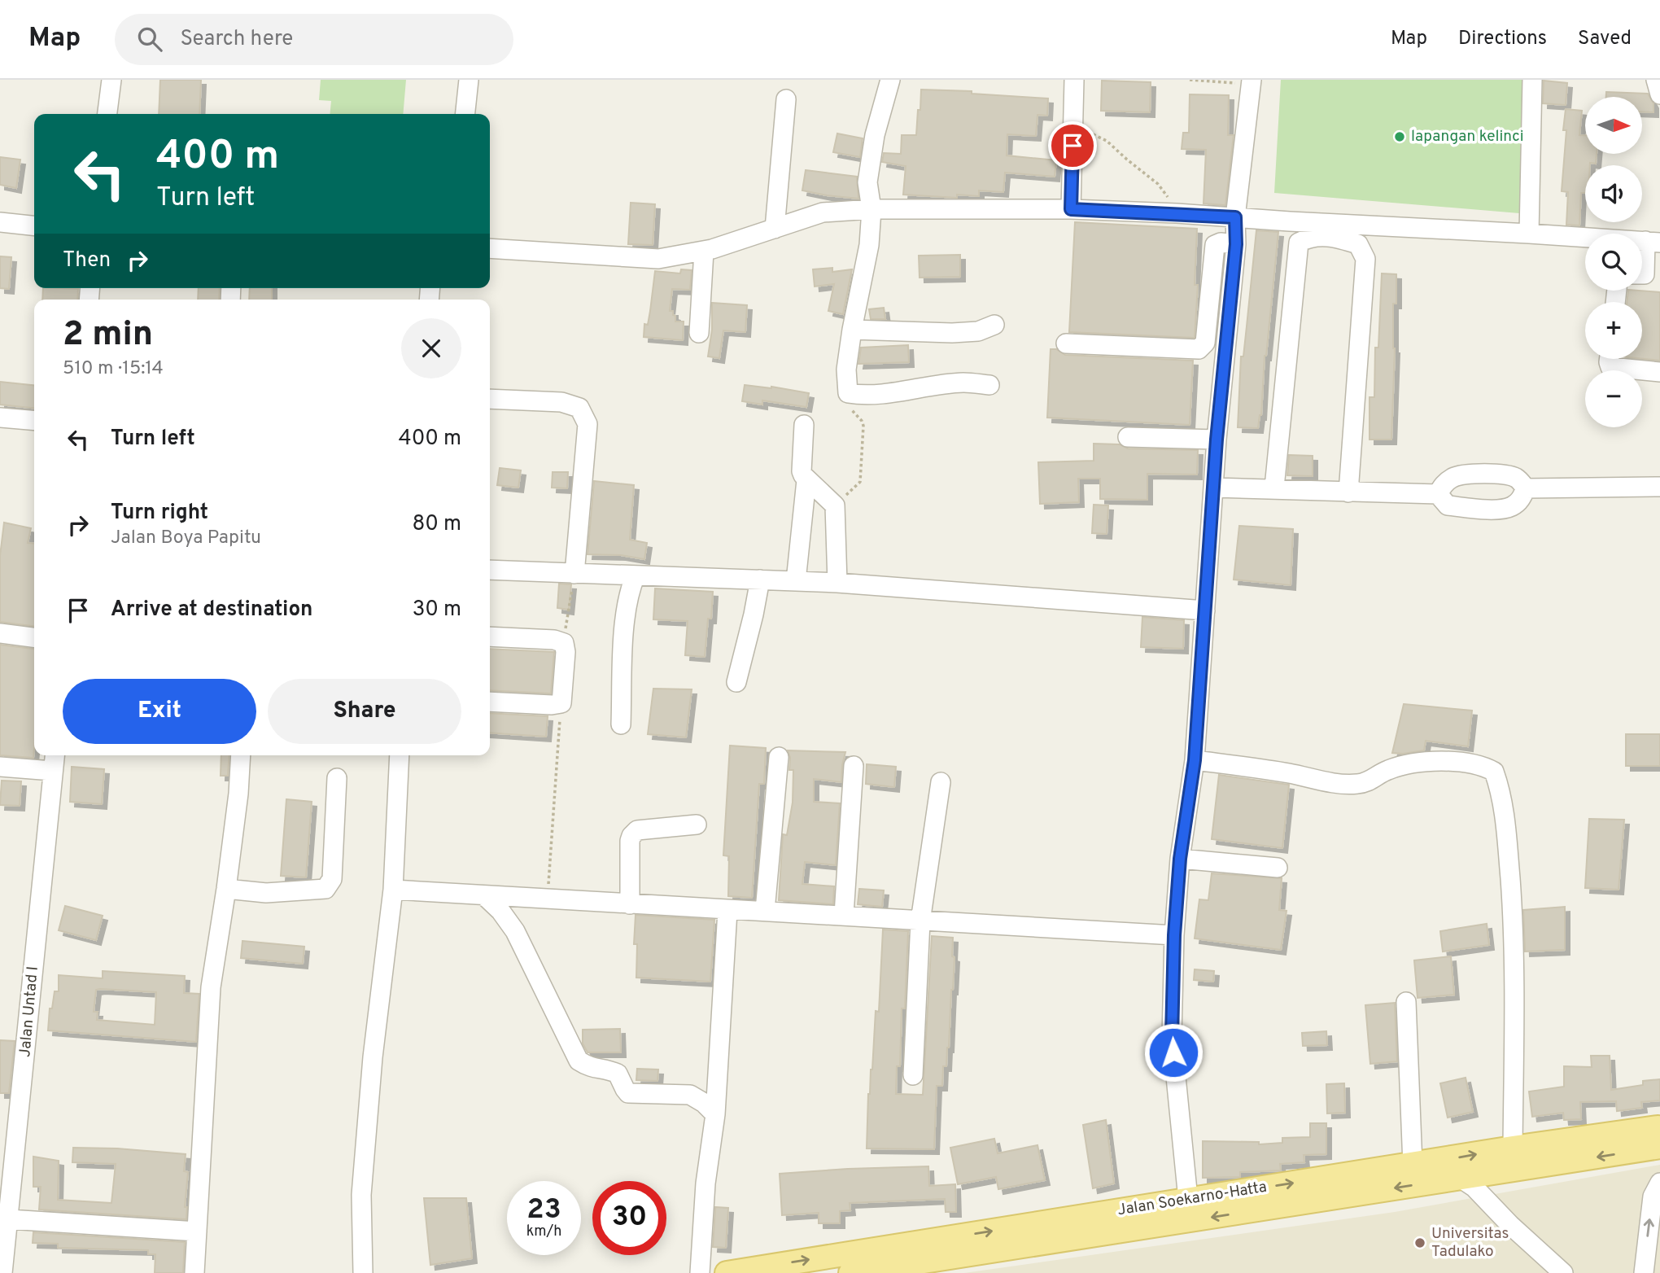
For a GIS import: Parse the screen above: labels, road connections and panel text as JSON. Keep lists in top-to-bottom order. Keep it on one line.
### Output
{"streets":{"main road":["Jalan Soekarno-Hatta"],"street":["Jalan Untad I"]},"places":["lapangan kelinci","Universitas Tadulako"],"north":"right","page":{"header":"Map","search":"Search here","nav":["Map","Directions","Saved"],"map_buttons":["+","−"],"turn":["400 m","Turn left"],"then":"Then","heading":["2 min","510 m · 15:14"],"list":[{"name":"Turn left","value":"400 m"},{"name":"Turn right","note":"Jalan Boya Papitu","value":"80 m"},{"name":"Arrive at destination","value":"30 m"}],"buttons":["Exit","Share"],"speed":"23 km/h","limit":"30"}}
